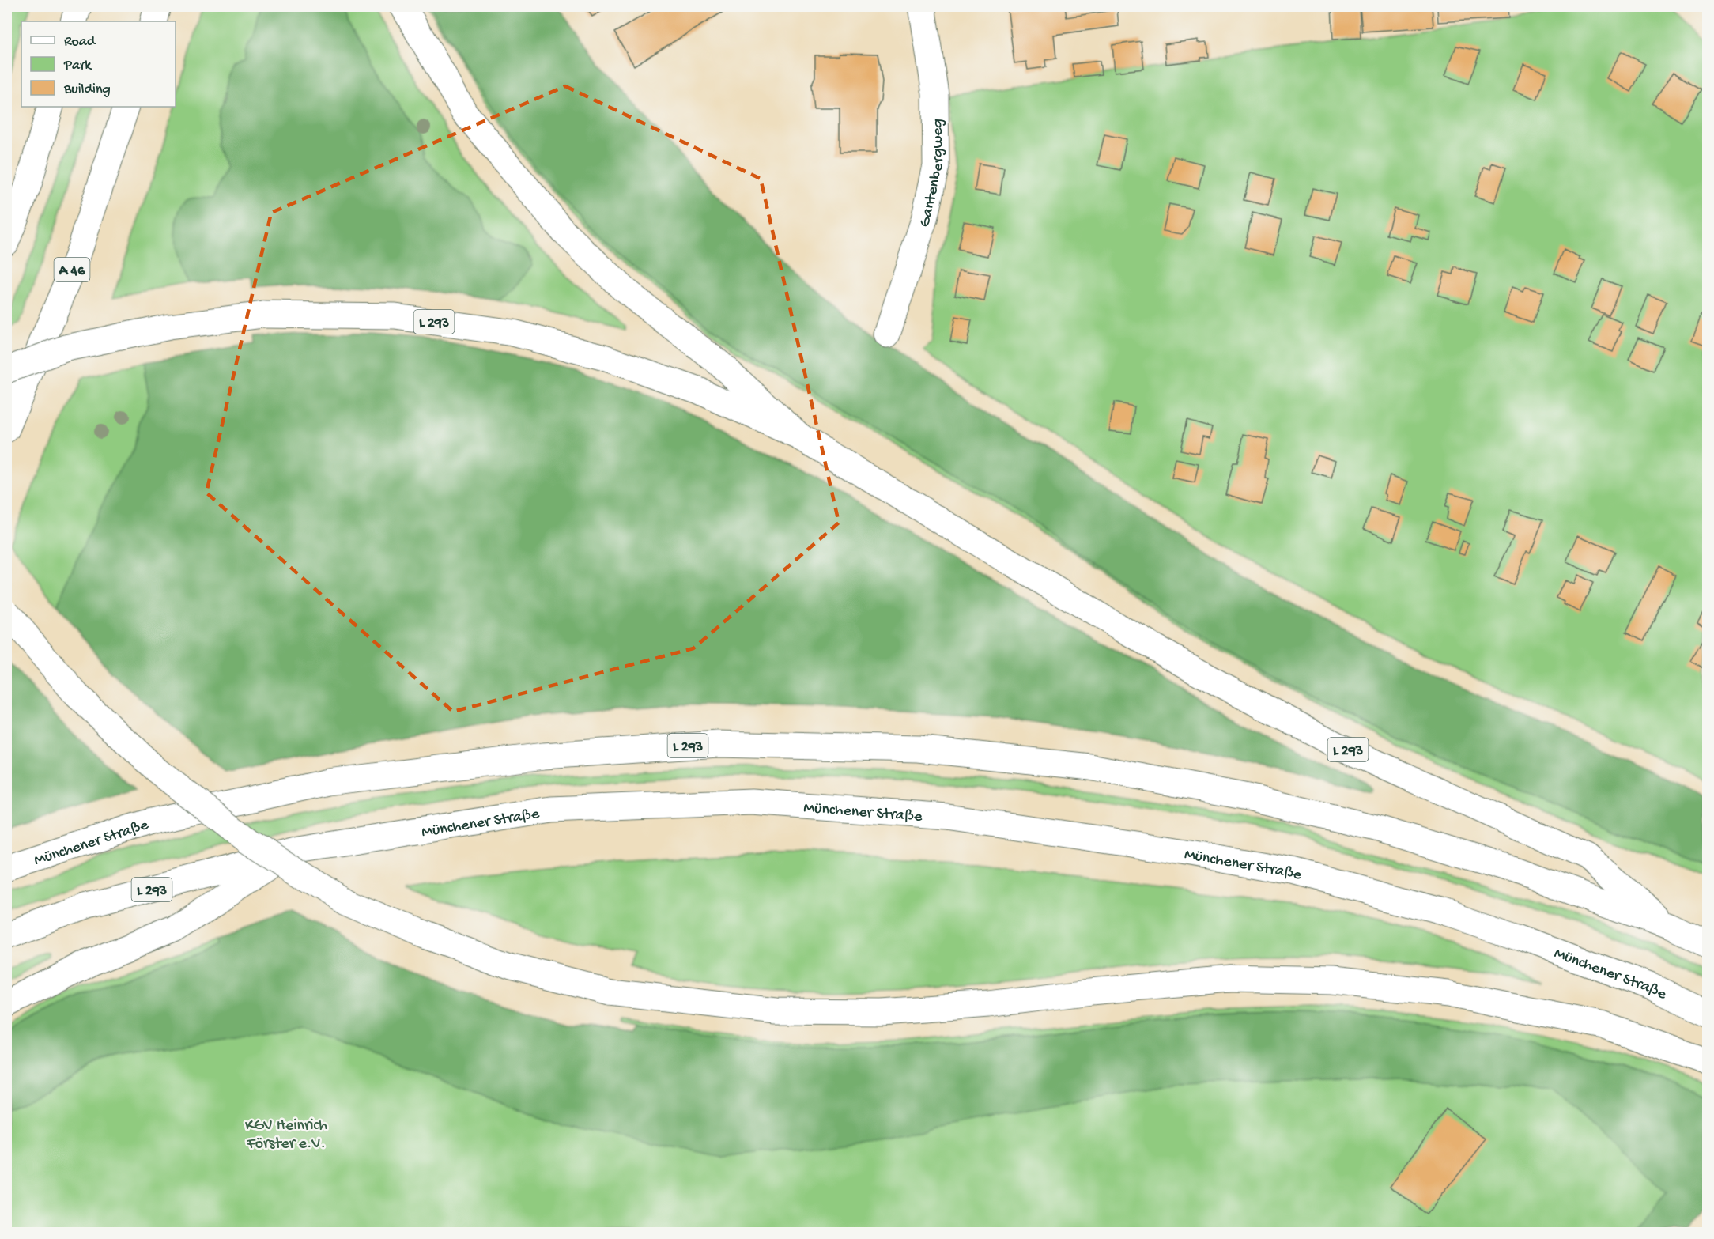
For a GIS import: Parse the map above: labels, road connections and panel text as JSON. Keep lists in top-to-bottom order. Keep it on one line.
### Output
{"streets":{"main road":["Gantenbergweg","A 46","L 293","Münchener Straße"]},"crossings":[["L 293","Münchener Straße"]],"parks":["KGV Heinrich Förster e.V."],"legend":["Road","Park","Building"]}
